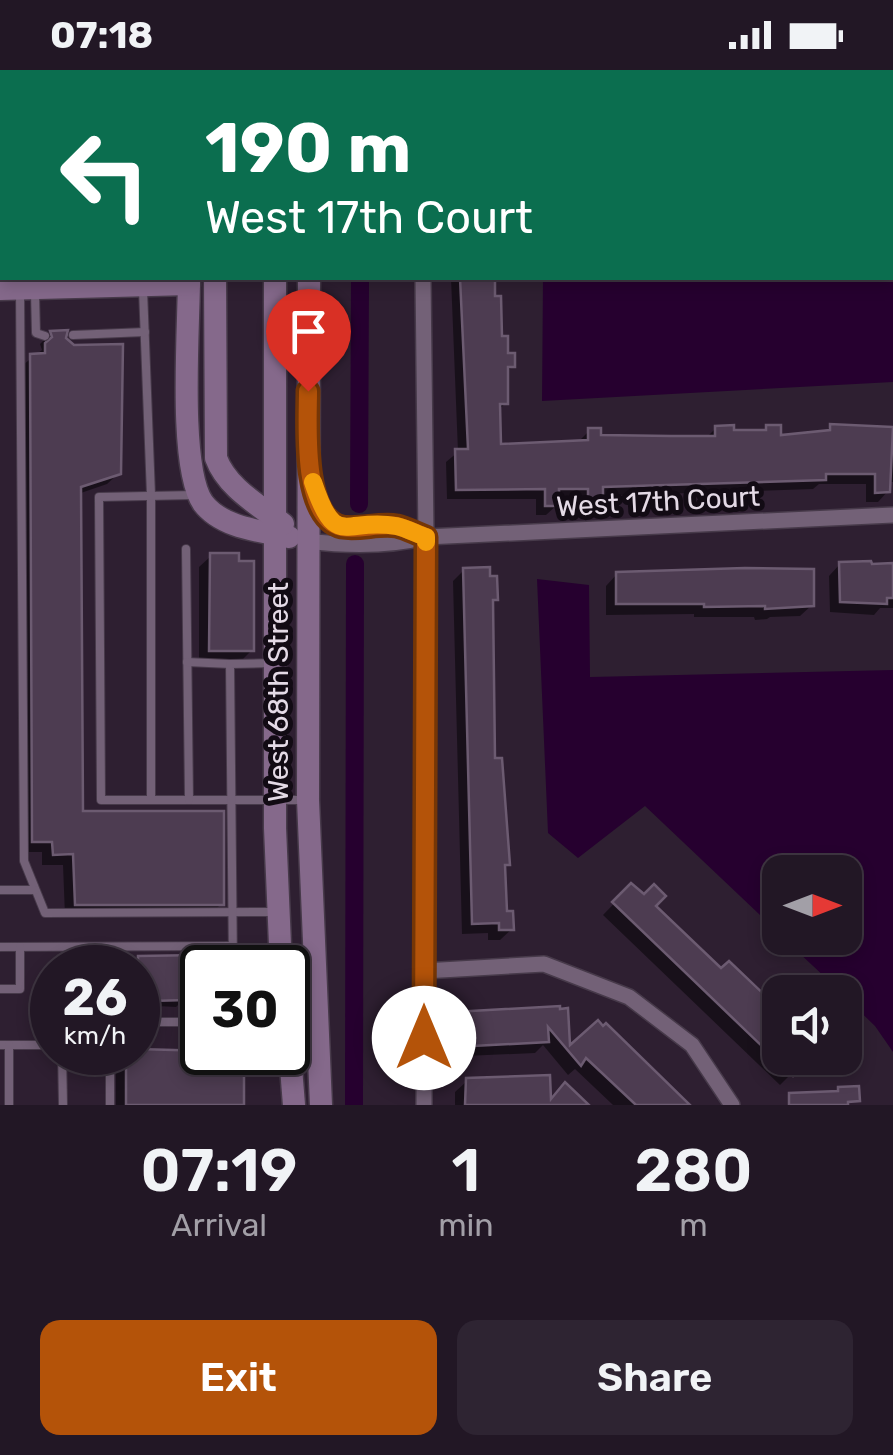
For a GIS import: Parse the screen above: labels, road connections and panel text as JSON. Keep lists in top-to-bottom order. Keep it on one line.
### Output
{"streets":{"main road":["West 68th Street"],"street":["West 17th Court"]},"crossings":[["West 17th Court","West 68th Street"]],"north":"right","page":{"status":"07:18","turn":["190 m","West 17th Court"],"speed":"26 km/h","limit":"30","eta":["07:19","Arrival","1","min","280","m"],"buttons":["Exit","Share"]}}
